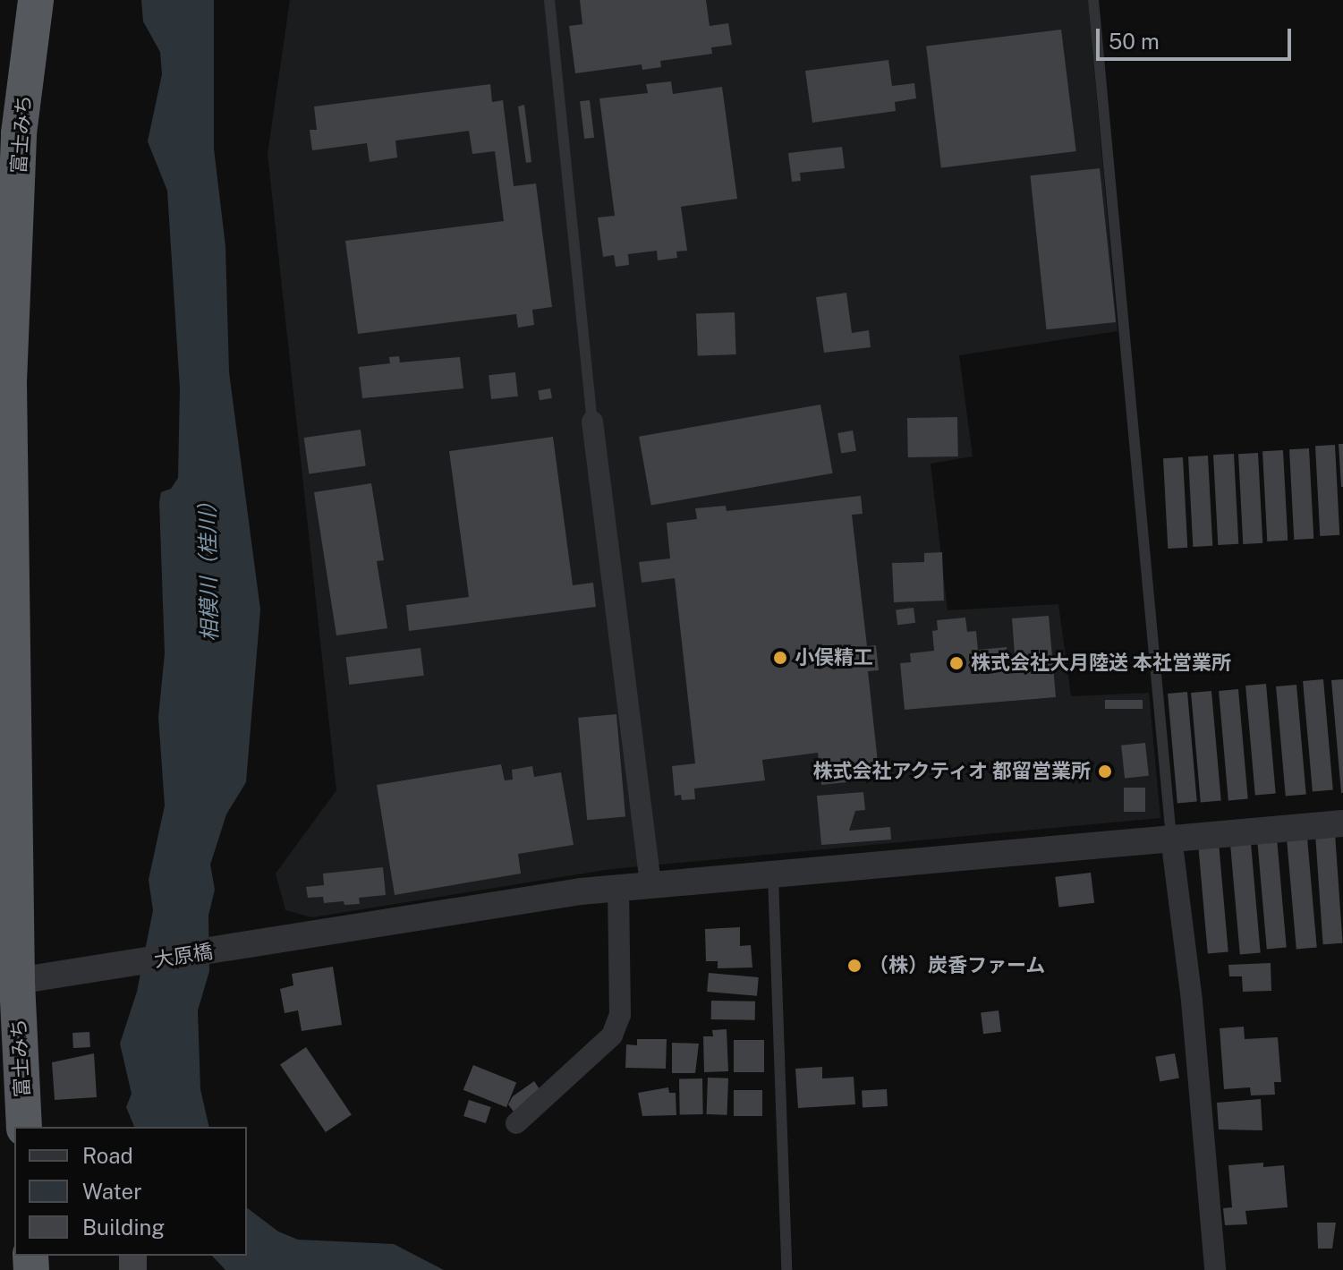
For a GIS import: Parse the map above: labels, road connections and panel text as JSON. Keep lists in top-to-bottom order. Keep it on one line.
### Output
{"streets":{"highway":["富士みち"],"street":["大原橋"]},"crossings":[["富士みち","大原橋"]],"water":["相模川（桂川）"],"places":["小俣精工","株式会社大月陸送 本社営業所","株式会社アクティオ 都留営業所","（株）炭香ファーム"],"legend":["Road","Water","Building"],"scale_bar":"50 m"}
